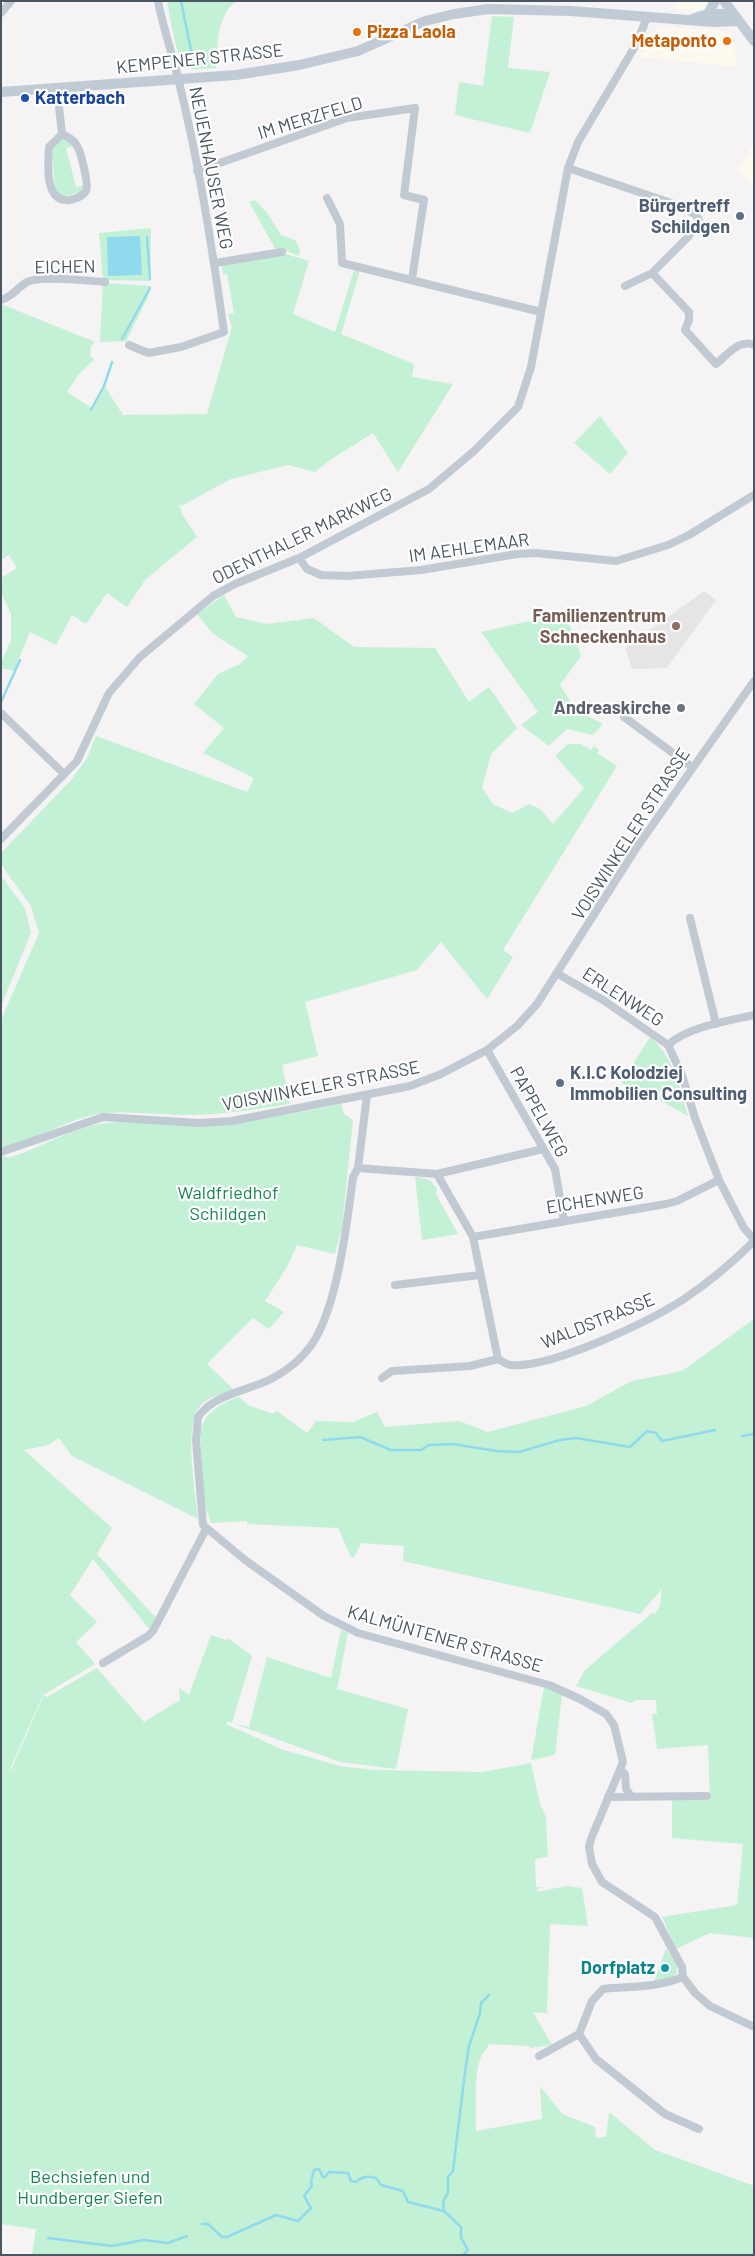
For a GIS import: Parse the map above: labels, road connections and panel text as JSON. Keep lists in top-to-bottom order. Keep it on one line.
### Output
{"streets":{"main road":["KEMPENER STRASSE"],"street":["IM MERZFELD","NEUENHAUSER WEG","EICHEN","ODENTHALER MARKWEG","IM AEHLEMAAR","VOISWINKELER STRASSE","ERLENWEG","PAPPELWEG","EICHENWEG","WALDSTRASSE","KALMÜNTENER STRASSE"]},"crossings":[["KEMPENER STRASSE","NEUENHAUSER WEG"],["KEMPENER STRASSE","ODENTHALER MARKWEG"],["IM MERZFELD","NEUENHAUSER WEG"],["ODENTHALER MARKWEG","IM AEHLEMAAR"],["VOISWINKELER STRASSE","ERLENWEG"],["VOISWINKELER STRASSE","PAPPELWEG"],["ERLENWEG","EICHENWEG"],["ERLENWEG","WALDSTRASSE"],["PAPPELWEG","EICHENWEG"]],"parks":["Waldfriedhof Schildgen","Bechsiefen und Hundberger Siefen"],"places":["Pizza Laola","Metaponto","Katterbach","Bürgertreff Schildgen","Familienzentrum Schneckenhaus","Andreaskirche","K.I.C Kolodziej Immobilien Consulting","Dorfplatz"]}
